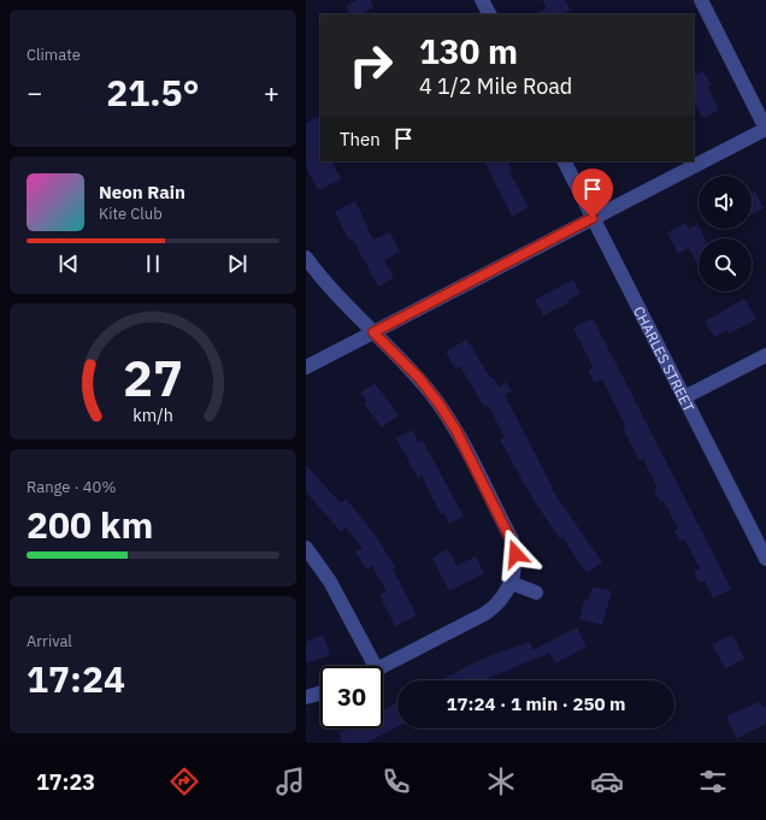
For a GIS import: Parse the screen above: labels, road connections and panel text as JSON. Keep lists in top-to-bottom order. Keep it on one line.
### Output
{"streets":{"street":["CHARLES STREET"]},"page":{"tile":["Climate",["Range · 40%","200 km"],["Arrival","17:24"]],"turn":["130 m","4 1/2 Mile Road"],"heat":["−","21.5°","+"],"then":"Then","song":["Neon Rain","Kite Club"],"limit":"30","trip":"17:24 · 1 min · 250 m","tabs":"17:23","gauge":["27","km/h"]}}
